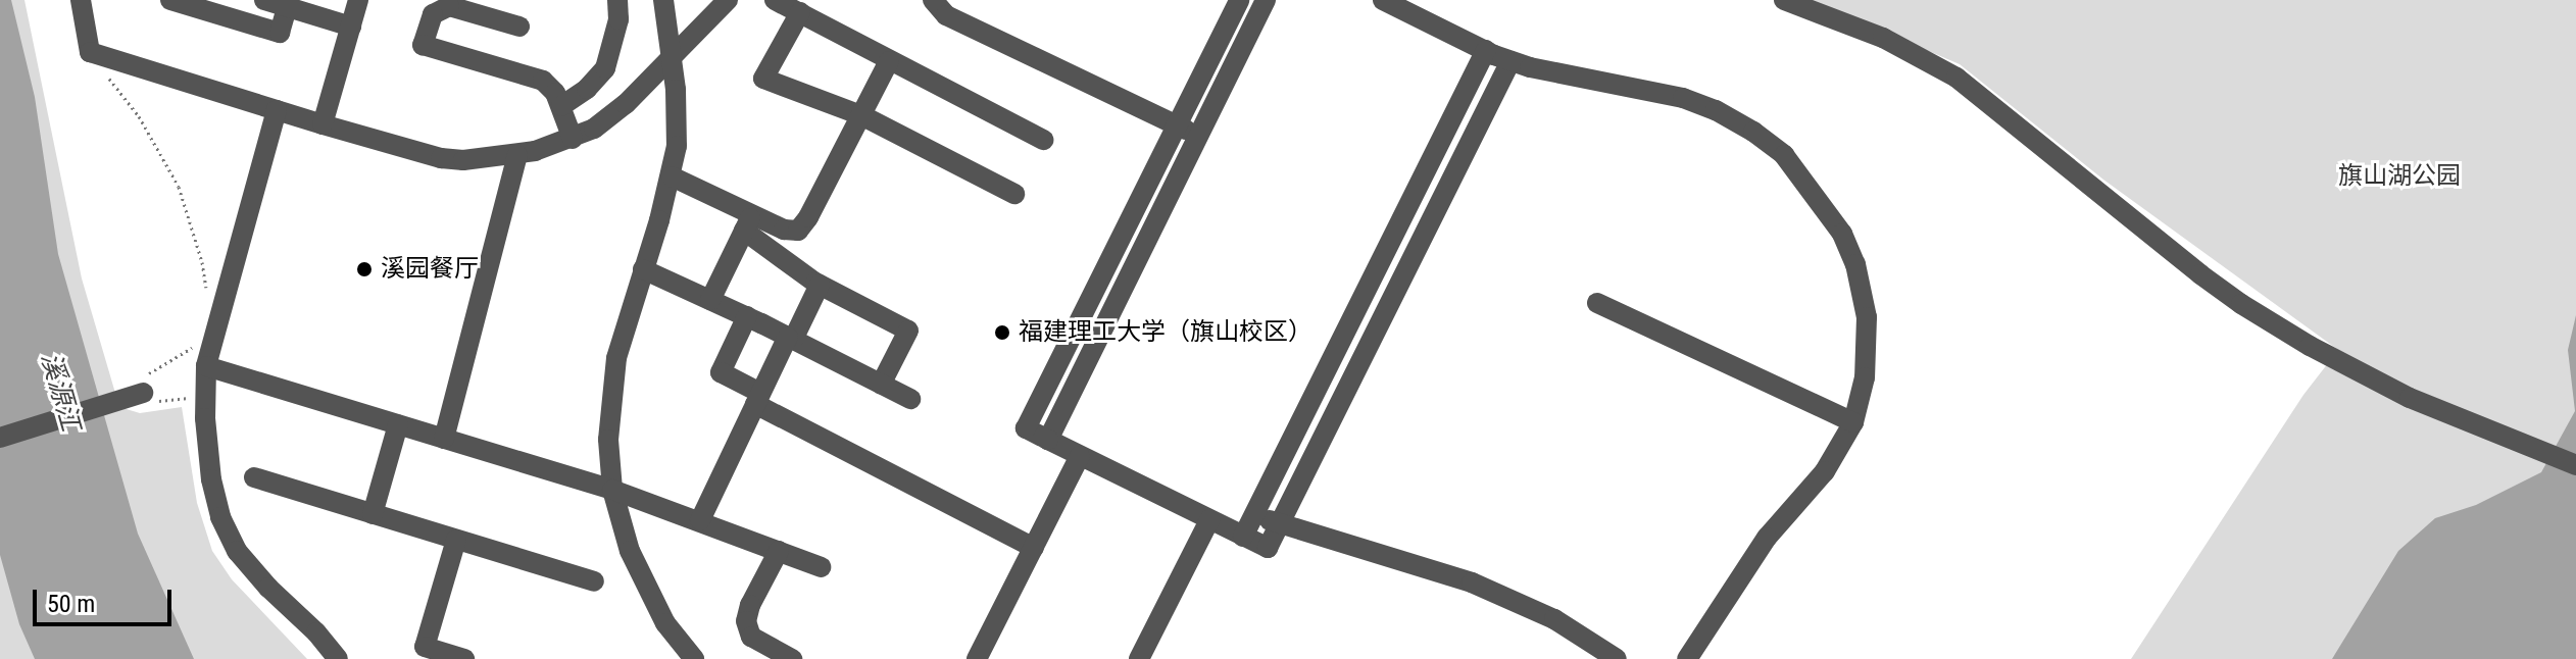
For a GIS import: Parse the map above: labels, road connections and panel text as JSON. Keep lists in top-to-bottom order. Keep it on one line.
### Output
{"water":["溪源江"],"parks":["旗山湖公园"],"places":["溪园餐厅","福建理工大学（旗山校区）"],"scale_bar":"50 m"}
